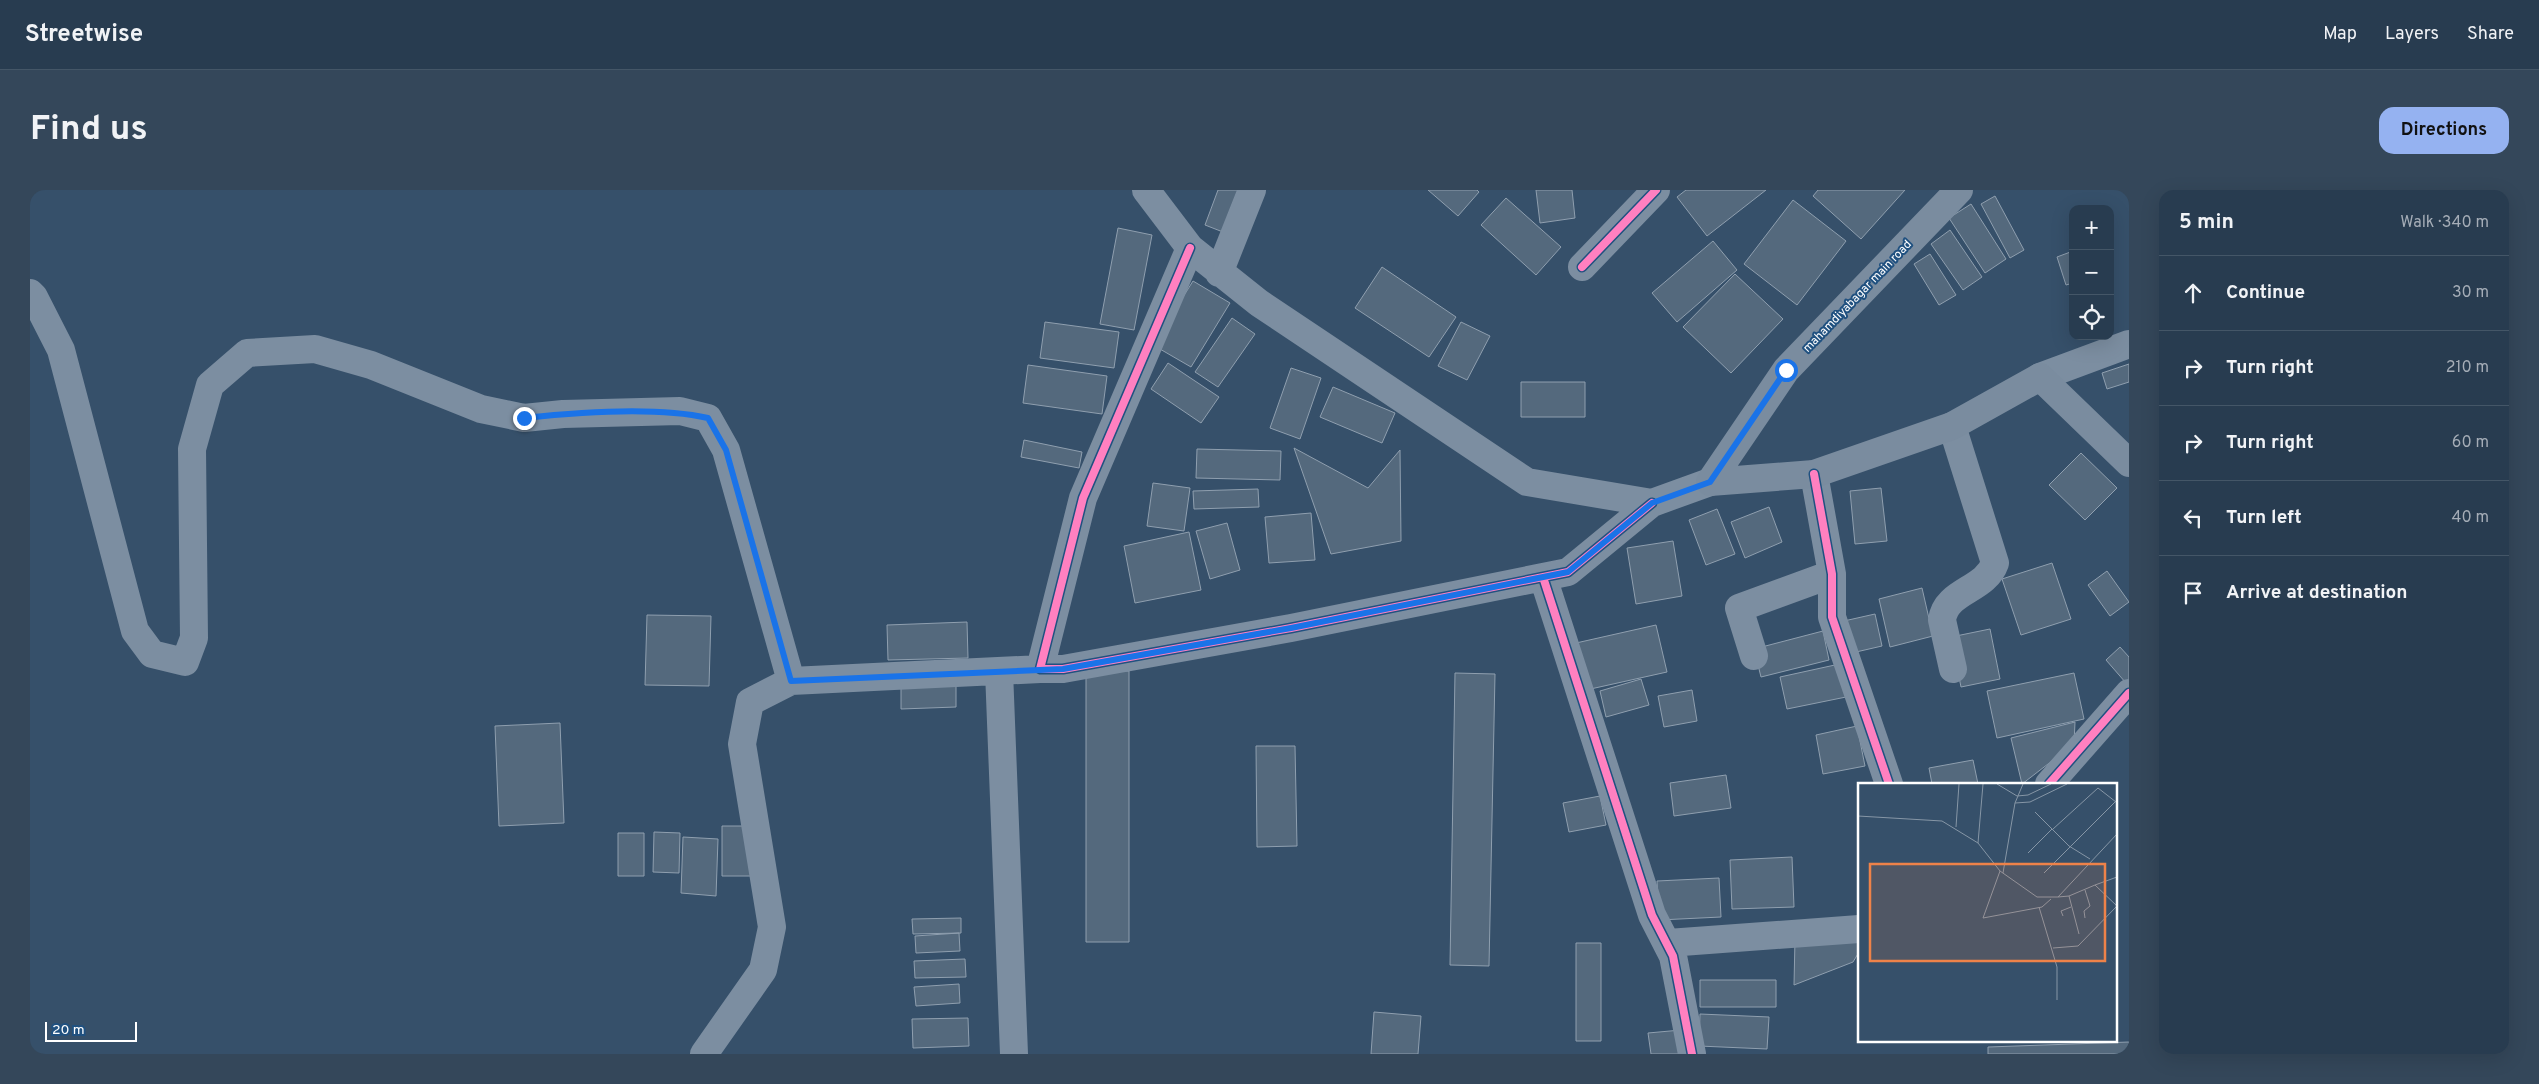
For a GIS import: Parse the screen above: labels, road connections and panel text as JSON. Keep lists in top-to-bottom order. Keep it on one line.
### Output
{"streets":{"main road":["mahamdiyabagar main road"]},"scale_bar":"20 m","page":{"header":"Streetwise","nav":["Map","Layers","Share"],"buttons":"Directions","title":"Find us","heading":["5 min","Walk · 340 m"],"map_buttons":["+","−"],"list":[["Continue","30 m"],["Turn right","210 m"],["Turn right","60 m"],["Turn left","40 m"],"Arrive at destination"],"scale":"20 m"}}
